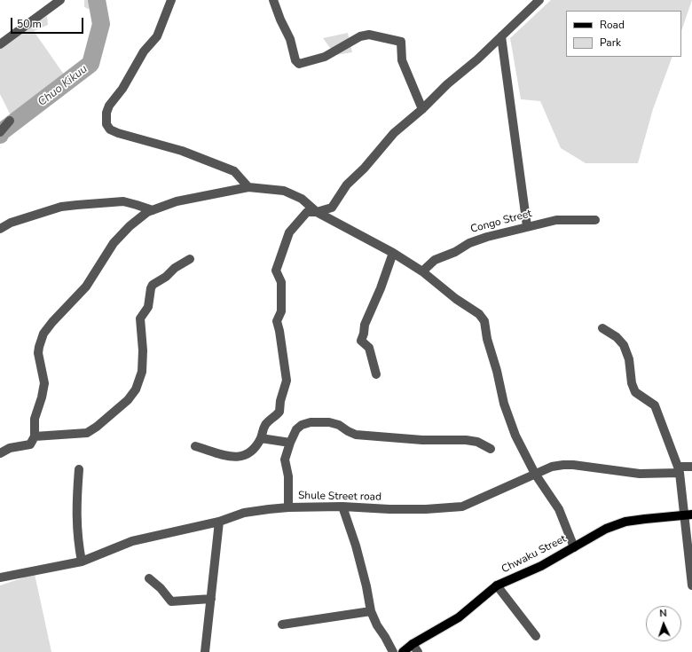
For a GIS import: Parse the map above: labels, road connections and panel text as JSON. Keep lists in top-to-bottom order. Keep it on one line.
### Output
{"streets":{"main road":["Chwaku Street"],"street":["Congo Street","Shule Street road"]},"water":["Chuo Kikuu"],"legend":["Road","Park"],"scale_bar":"50 m","north":"top"}
